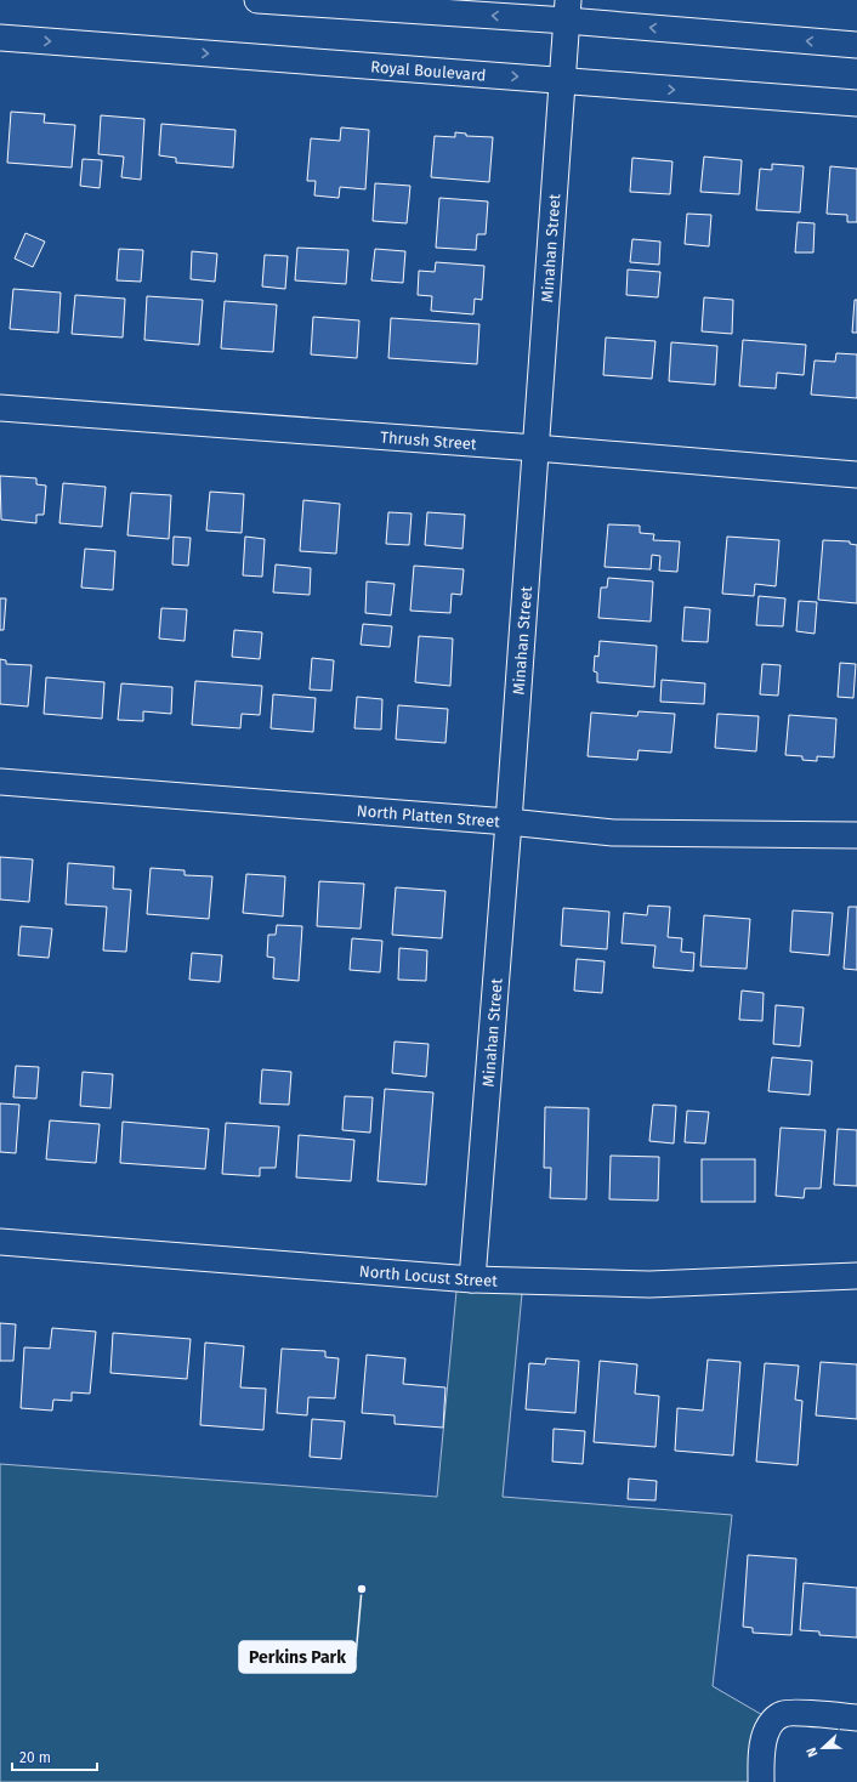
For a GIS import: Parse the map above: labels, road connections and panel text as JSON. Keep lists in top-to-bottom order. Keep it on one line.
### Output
{"streets":{"street":["Royal Boulevard","Minahan Street","Thrush Street","North Platten Street","North Locust Street"]},"crossings":[["Royal Boulevard","Minahan Street"],["Minahan Street","Thrush Street"],["Minahan Street","North Platten Street"],["Minahan Street","North Locust Street"]],"places":["Perkins Park"],"scale_bar":"20 m","north":"left"}
